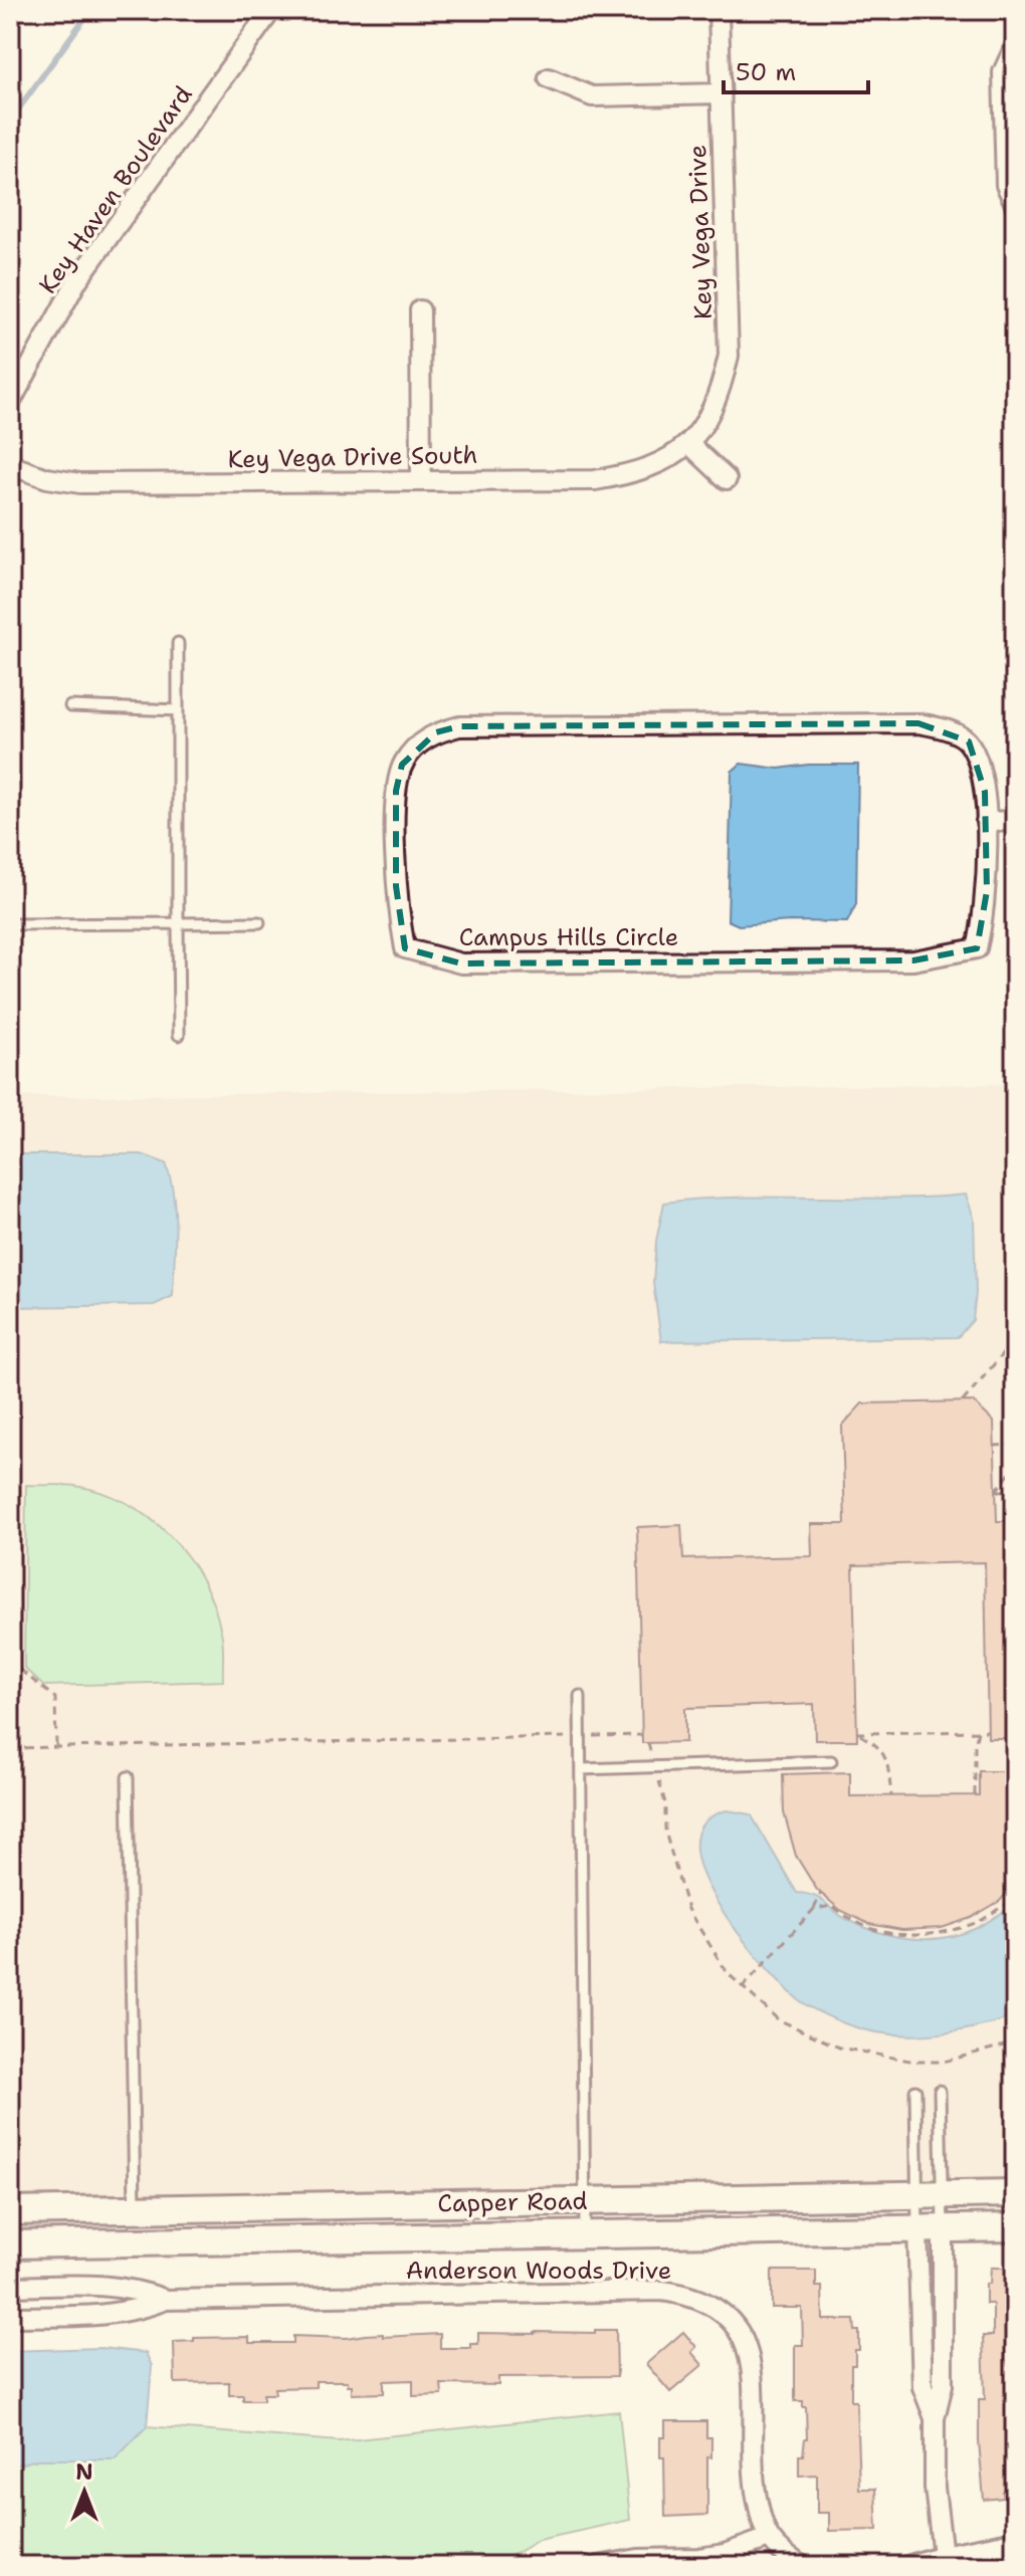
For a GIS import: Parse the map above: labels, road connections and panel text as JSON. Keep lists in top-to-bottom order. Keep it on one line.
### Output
{"streets":{"street":["Key Haven Boulevard","Key Vega Drive","Key Vega Drive South","Campus Hills Circle","Capper Road","Anderson Woods Drive"]},"crossings":[["Key Vega Drive","Key Vega Drive South"]],"scale_bar":"50 m","north":"top"}
